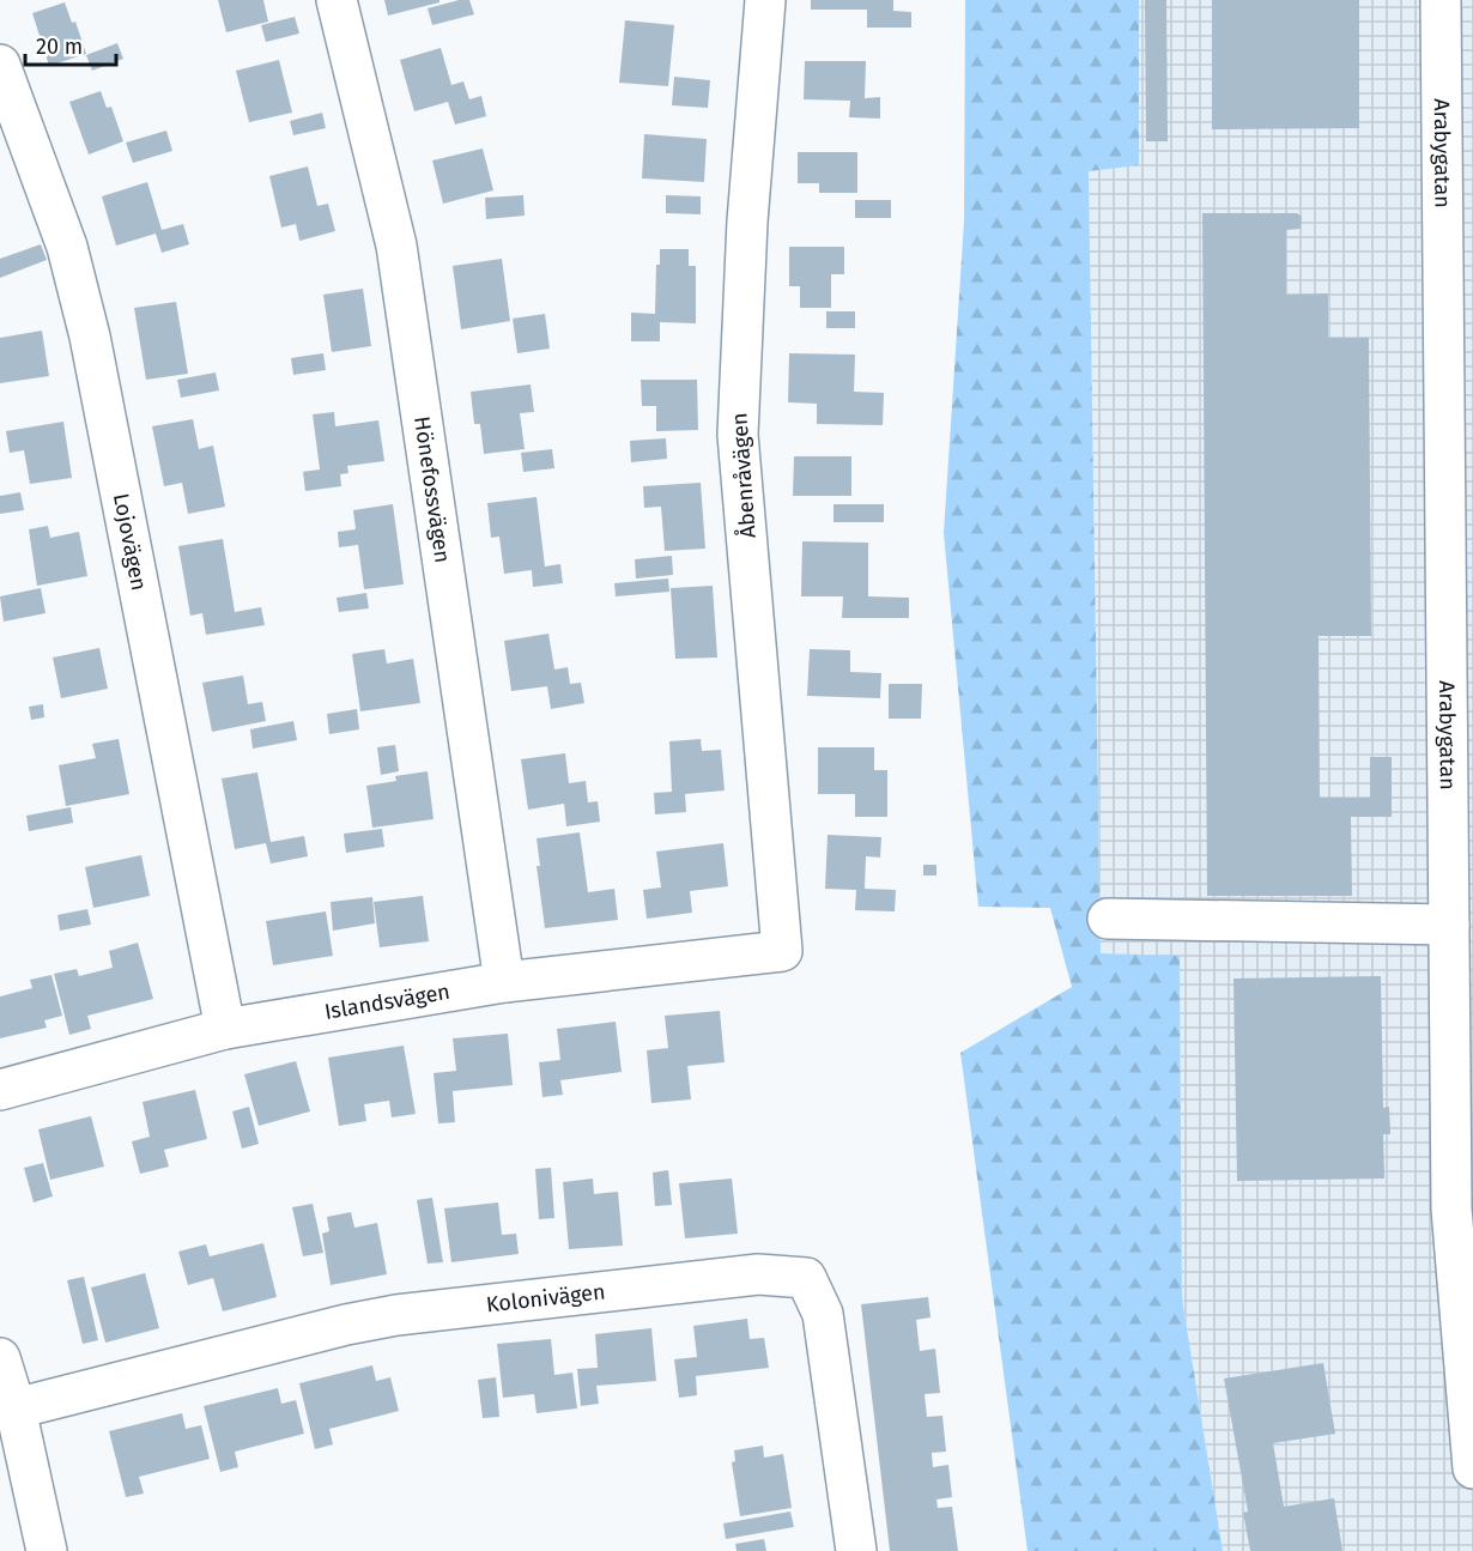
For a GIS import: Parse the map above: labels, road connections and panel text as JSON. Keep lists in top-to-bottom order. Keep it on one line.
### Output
{"streets":{"street":["Arabygatan","Åbenråvägen","Hönefossvägen","Lojovägen","Islandsvägen","Kolonivägen"]},"crossings":[["Åbenråvägen","Islandsvägen"],["Hönefossvägen","Islandsvägen"],["Lojovägen","Islandsvägen"]],"scale_bar":"20 m"}
